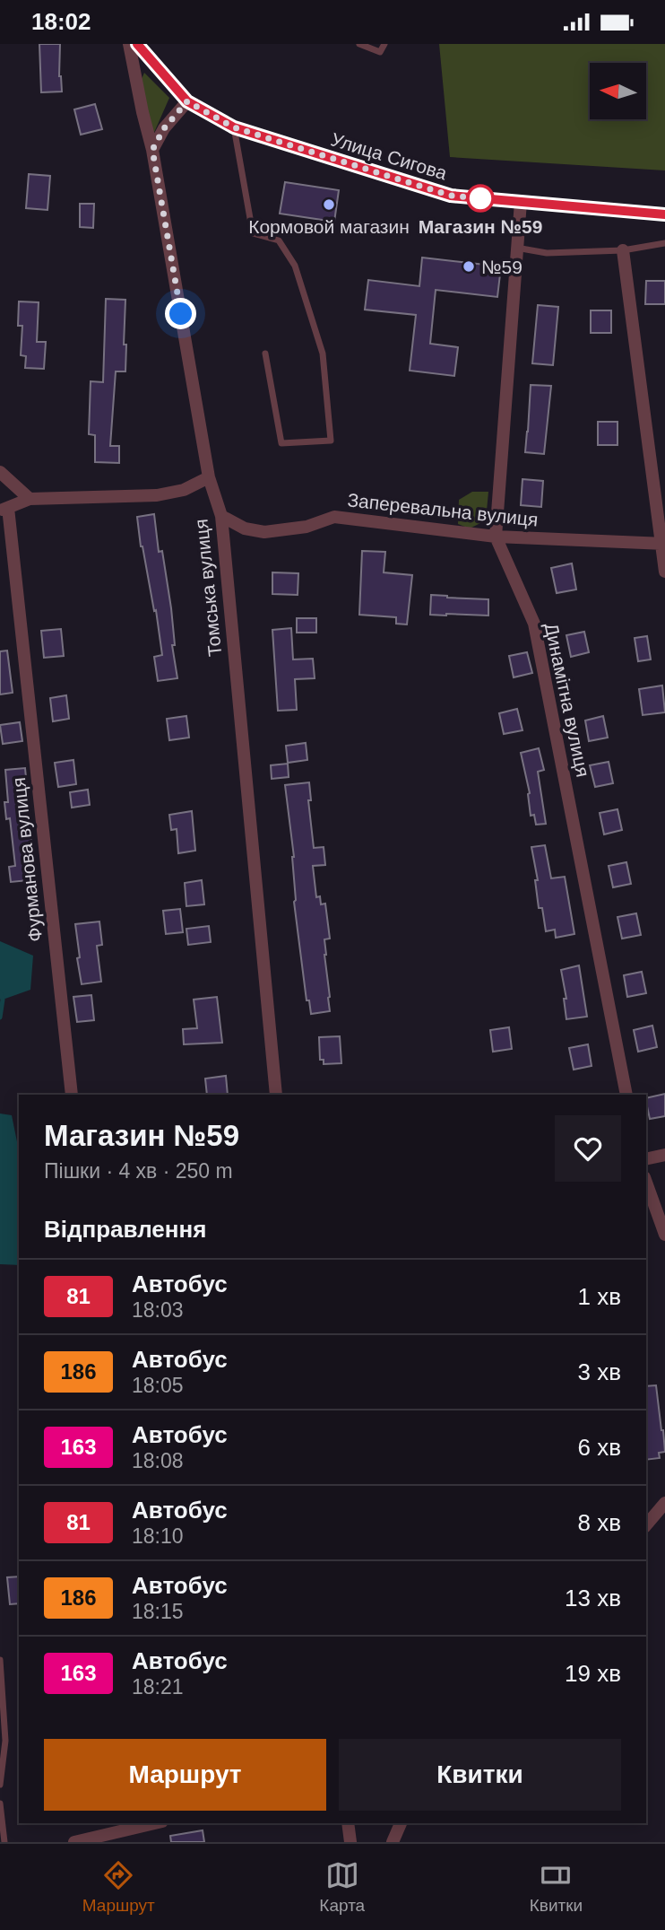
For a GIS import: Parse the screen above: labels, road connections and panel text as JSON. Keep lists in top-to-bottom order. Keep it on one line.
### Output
{"streets":{"street":["Улица Сигова","Заперевальна вулиця","Томська вулиця","Динамітна вулиця","Фурманова вулиця"]},"crossings":[["Улица Сигова","Динамітна вулиця"],["Заперевальна вулиця","Томська вулиця"],["Заперевальна вулиця","Динамітна вулиця"]],"places":["Магазин №59","Кормовой магазин","№59"],"lines":["bus line 81"],"north":"left","page":{"status":"18:02","heading":[["Магазин №59","Пішки · 4 хв · 250 m"],"Відправлення"],"list":[{"mark":"81","name":"Автобус","note":"18:03","value":"1 хв"},{"mark":"186","name":"Автобус","note":"18:05","value":"3 хв"},{"mark":"163","name":"Автобус","note":"18:08","value":"6 хв"},{"mark":"81","name":"Автобус","note":"18:10","value":"8 хв"},{"mark":"186","name":"Автобус","note":"18:15","value":"13 хв"},{"mark":"163","name":"Автобус","note":"18:21","value":"19 хв"}],"buttons":["Маршрут","Квитки"],"tabs":["Маршрут","Карта","Квитки"]}}
